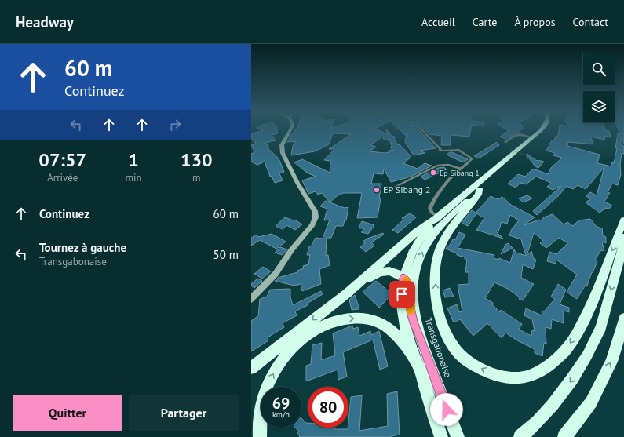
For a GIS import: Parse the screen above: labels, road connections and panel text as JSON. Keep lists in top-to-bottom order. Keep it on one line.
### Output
{"streets":{"highway":["Transgabonaise"]},"places":["Ep Sibang 1","EP Sibang 2"],"page":{"header":"Headway","nav":["Accueil","Carte","À propos","Contact"],"turn":["60 m","Continuez"],"eta":["07:57","Arrivée","1","min","130","m"],"list":[{"name":"Continuez","value":"60 m"},{"name":"Tournez à gauche","note":"Transgabonaise","value":"50 m"}],"speed":"69 km/h","limit":"80","buttons":["Quitter","Partager"]}}
